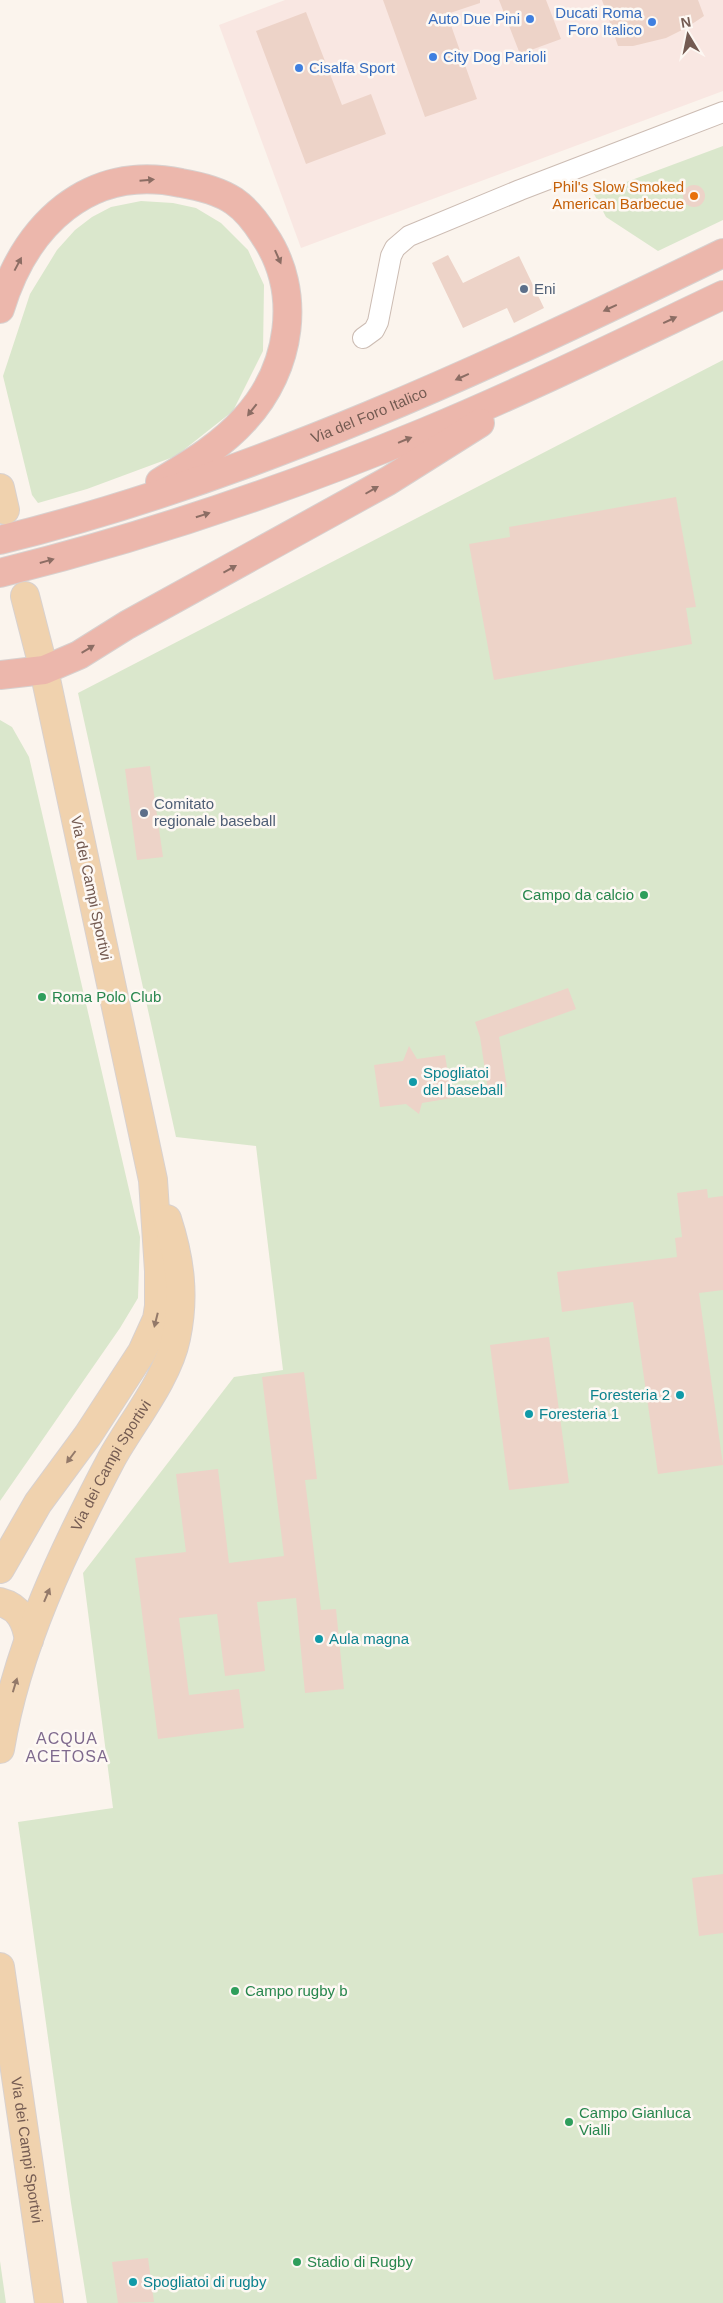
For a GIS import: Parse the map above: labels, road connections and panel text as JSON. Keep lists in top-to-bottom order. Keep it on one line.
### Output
{"streets":{"highway":["Via del Foro Italico"],"main road":["Via dei Campi Sportivi"]},"districts":["ACQUA ACETOSA"],"places":["Auto Due Pini","Ducati Roma Foro Italico","City Dog Parioli","Cisalfa Sport","Phil's Slow Smoked American Barbecue","Eni","Comitato regionale baseball","Campo da calcio","Roma Polo Club","Spogliatoi del baseball","Foresteria 2","Foresteria 1","Aula magna","Campo rugby b","Campo Gianluca Vialli","Stadio di Rugby","Spogliatoi di rugby"],"north":"top"}
